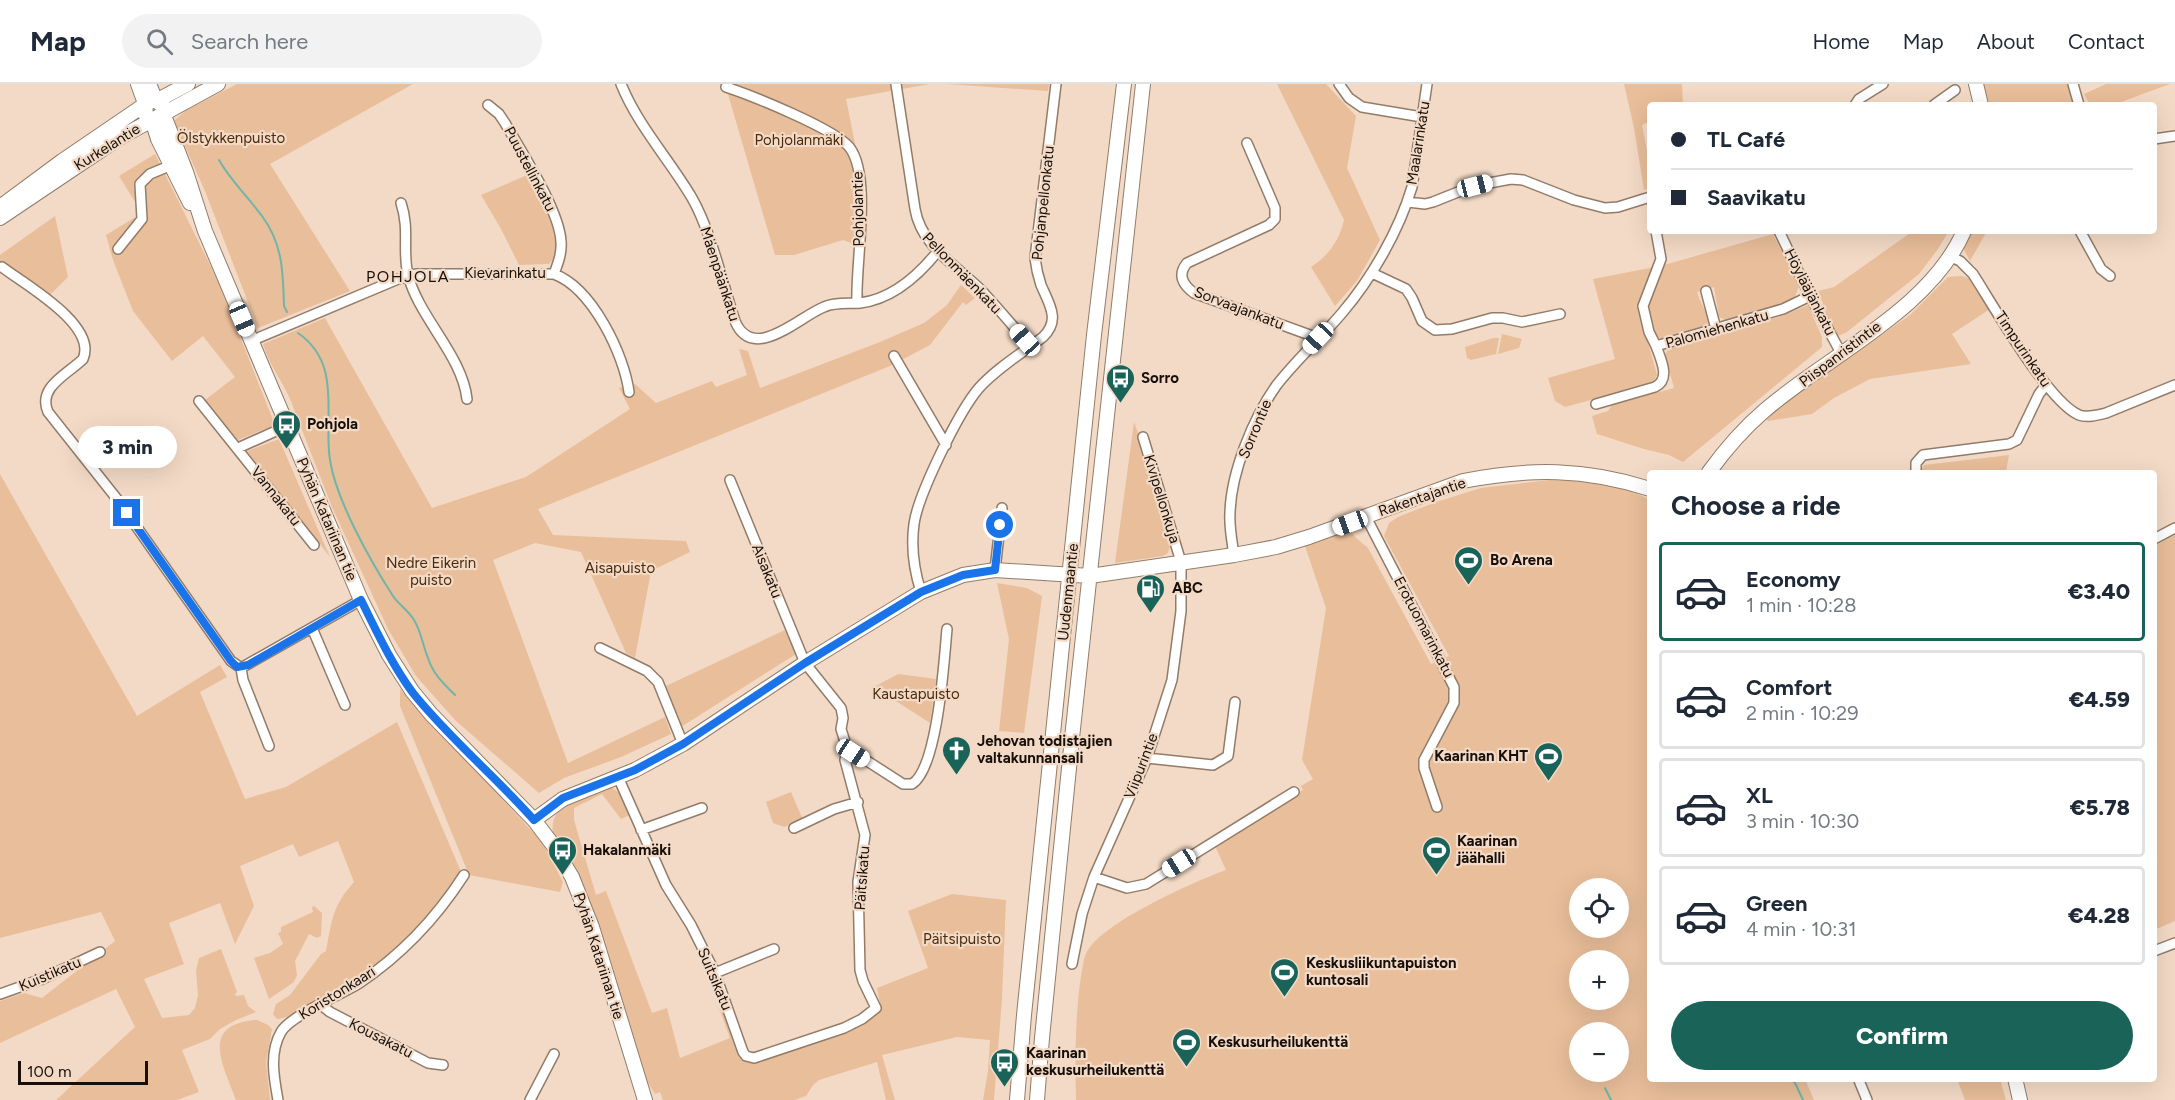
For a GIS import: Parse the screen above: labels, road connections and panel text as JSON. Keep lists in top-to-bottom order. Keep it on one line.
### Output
{"streets":{"street":["Maalarinkatu","Kurkelantie","Puustellinkatu","Pohjanpellonkatu","Pohjolantie","Kievarinkatu","Pellonmäenkatu","Mäenpäänkatu","Höylääjänkatu","Sorvaajankatu","Palomiehenkatu","Timpurinkatu","Piispanristintie","Sorrontie","Vannakatu","Rakentajantie","Kivipellonkuja","Pyhän Katariinan tie","Aisakatu","Uudenmaantie","Erotuomarinkatu","Viipurintie","Päitsikatu","Kuistikatu","Suitsikatu","Koristonkaari","Kousakatu"]},"crossings":[["Maalarinkatu","Sorrontie"],["Kurkelantie","Pyhän Katariinan tie"],["Puustellinkatu","Kievarinkatu"],["Pohjanpellonkatu","Pellonmäenkatu"],["Pohjanpellonkatu","Rakentajantie"],["Pohjolantie","Mäenpäänkatu"],["Kievarinkatu","Pyhän Katariinan tie"],["Pellonmäenkatu","Mäenpäänkatu"],["Höylääjänkatu","Palomiehenkatu"],["Höylääjänkatu","Piispanristintie"],["Sorvaajankatu","Sorrontie"],["Timpurinkatu","Piispanristintie"],["Sorrontie","Rakentajantie"],["Rakentajantie","Kivipellonkuja"],["Rakentajantie","Pyhän Katariinan tie"],["Rakentajantie","Aisakatu"],["Rakentajantie","Uudenmaantie"],["Rakentajantie","Erotuomarinkatu"],["Rakentajantie","Viipurintie"],["Rakentajantie","Suitsikatu"],["Kivipellonkuja","Viipurintie"],["Aisakatu","Päitsikatu"],["Päitsikatu","Suitsikatu"],["Koristonkaari","Kousakatu"]],"districts":["POHJOLA"],"parks":["Ölstykkenpuisto","Pohjolanmäki","Nedre Eikerin puisto","Aisapuisto","Kaustapuisto","Päitsipuisto"],"places":{"bus stop":["Sorro","Pohjola","Hakalanmäki","Kaarinan keskusurheilukenttä"],"sports":["Bo Arena","Kaarinan KHT","Kaarinan jäähalli","Keskusliikuntapuiston kuntosali","Keskusurheilukenttä"],"fuel station":["ABC"],"church":["Jehovan todistajien valtakunnansali"]},"scale_bar":"100 m","page":{"header":"Map","search":"Search here","nav":["Home","Map","About","Contact"],"banner":["TL Café","Saavikatu"],"bubble":"3 min","heading":"Choose a ride","list":[{"name":"Economy","note":"1 min · 10:28","value":"€3.40"},{"name":"Comfort","note":"2 min · 10:29","value":"€4.59"},{"name":"XL","note":"3 min · 10:30","value":"€5.78"},{"name":"Green","note":"4 min · 10:31","value":"€4.28"}],"map_buttons":["+","−"],"buttons":"Confirm","scale":"100 m"}}
